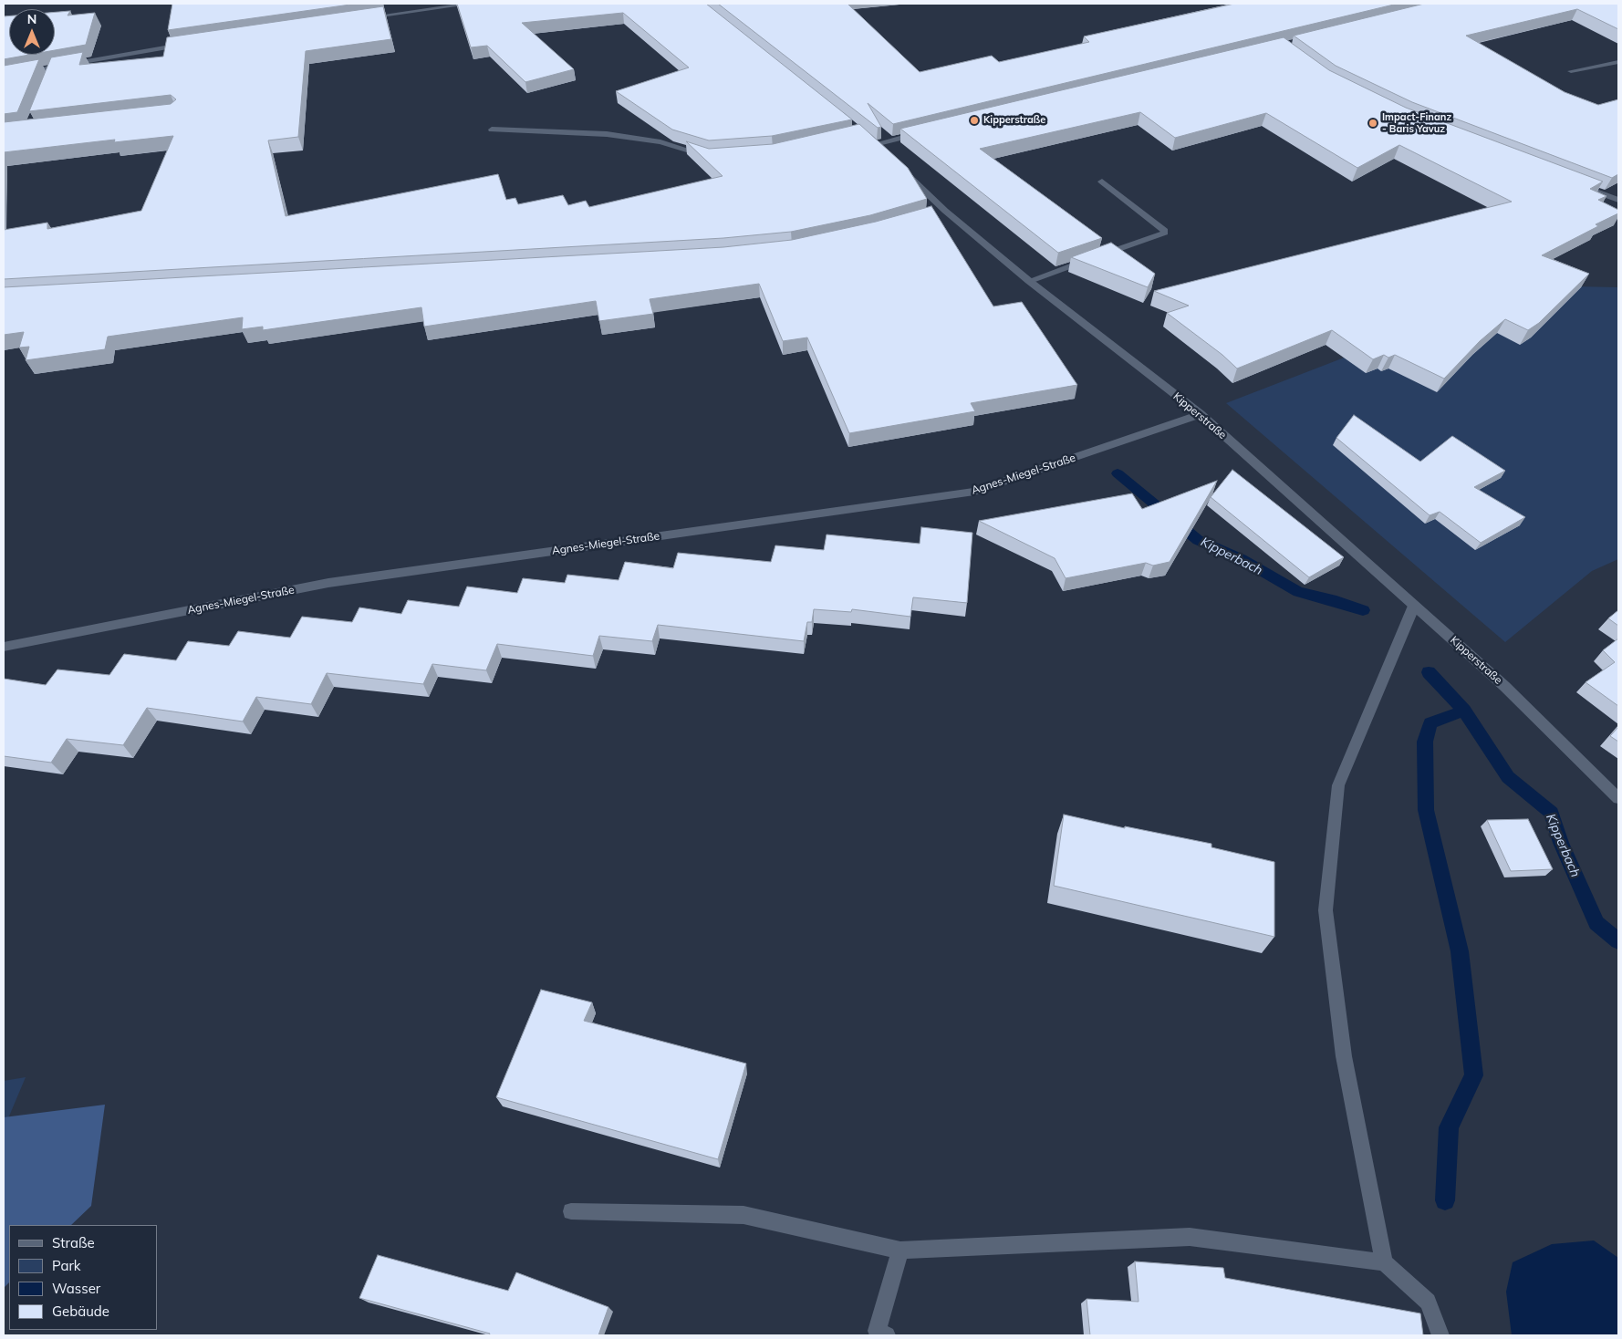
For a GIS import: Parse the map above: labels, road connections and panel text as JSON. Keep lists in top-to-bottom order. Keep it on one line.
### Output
{"streets":{"street":["Kipperstraße","Agnes-Miegel-Straße"]},"crossings":[["Kipperstraße","Agnes-Miegel-Straße"]],"water":["Kipperbach"],"places":["Kipperstraße","Impact-Finanz - Baris Yavuz"],"legend":["Straße","Park","Wasser","Gebäude"],"north":"top"}
